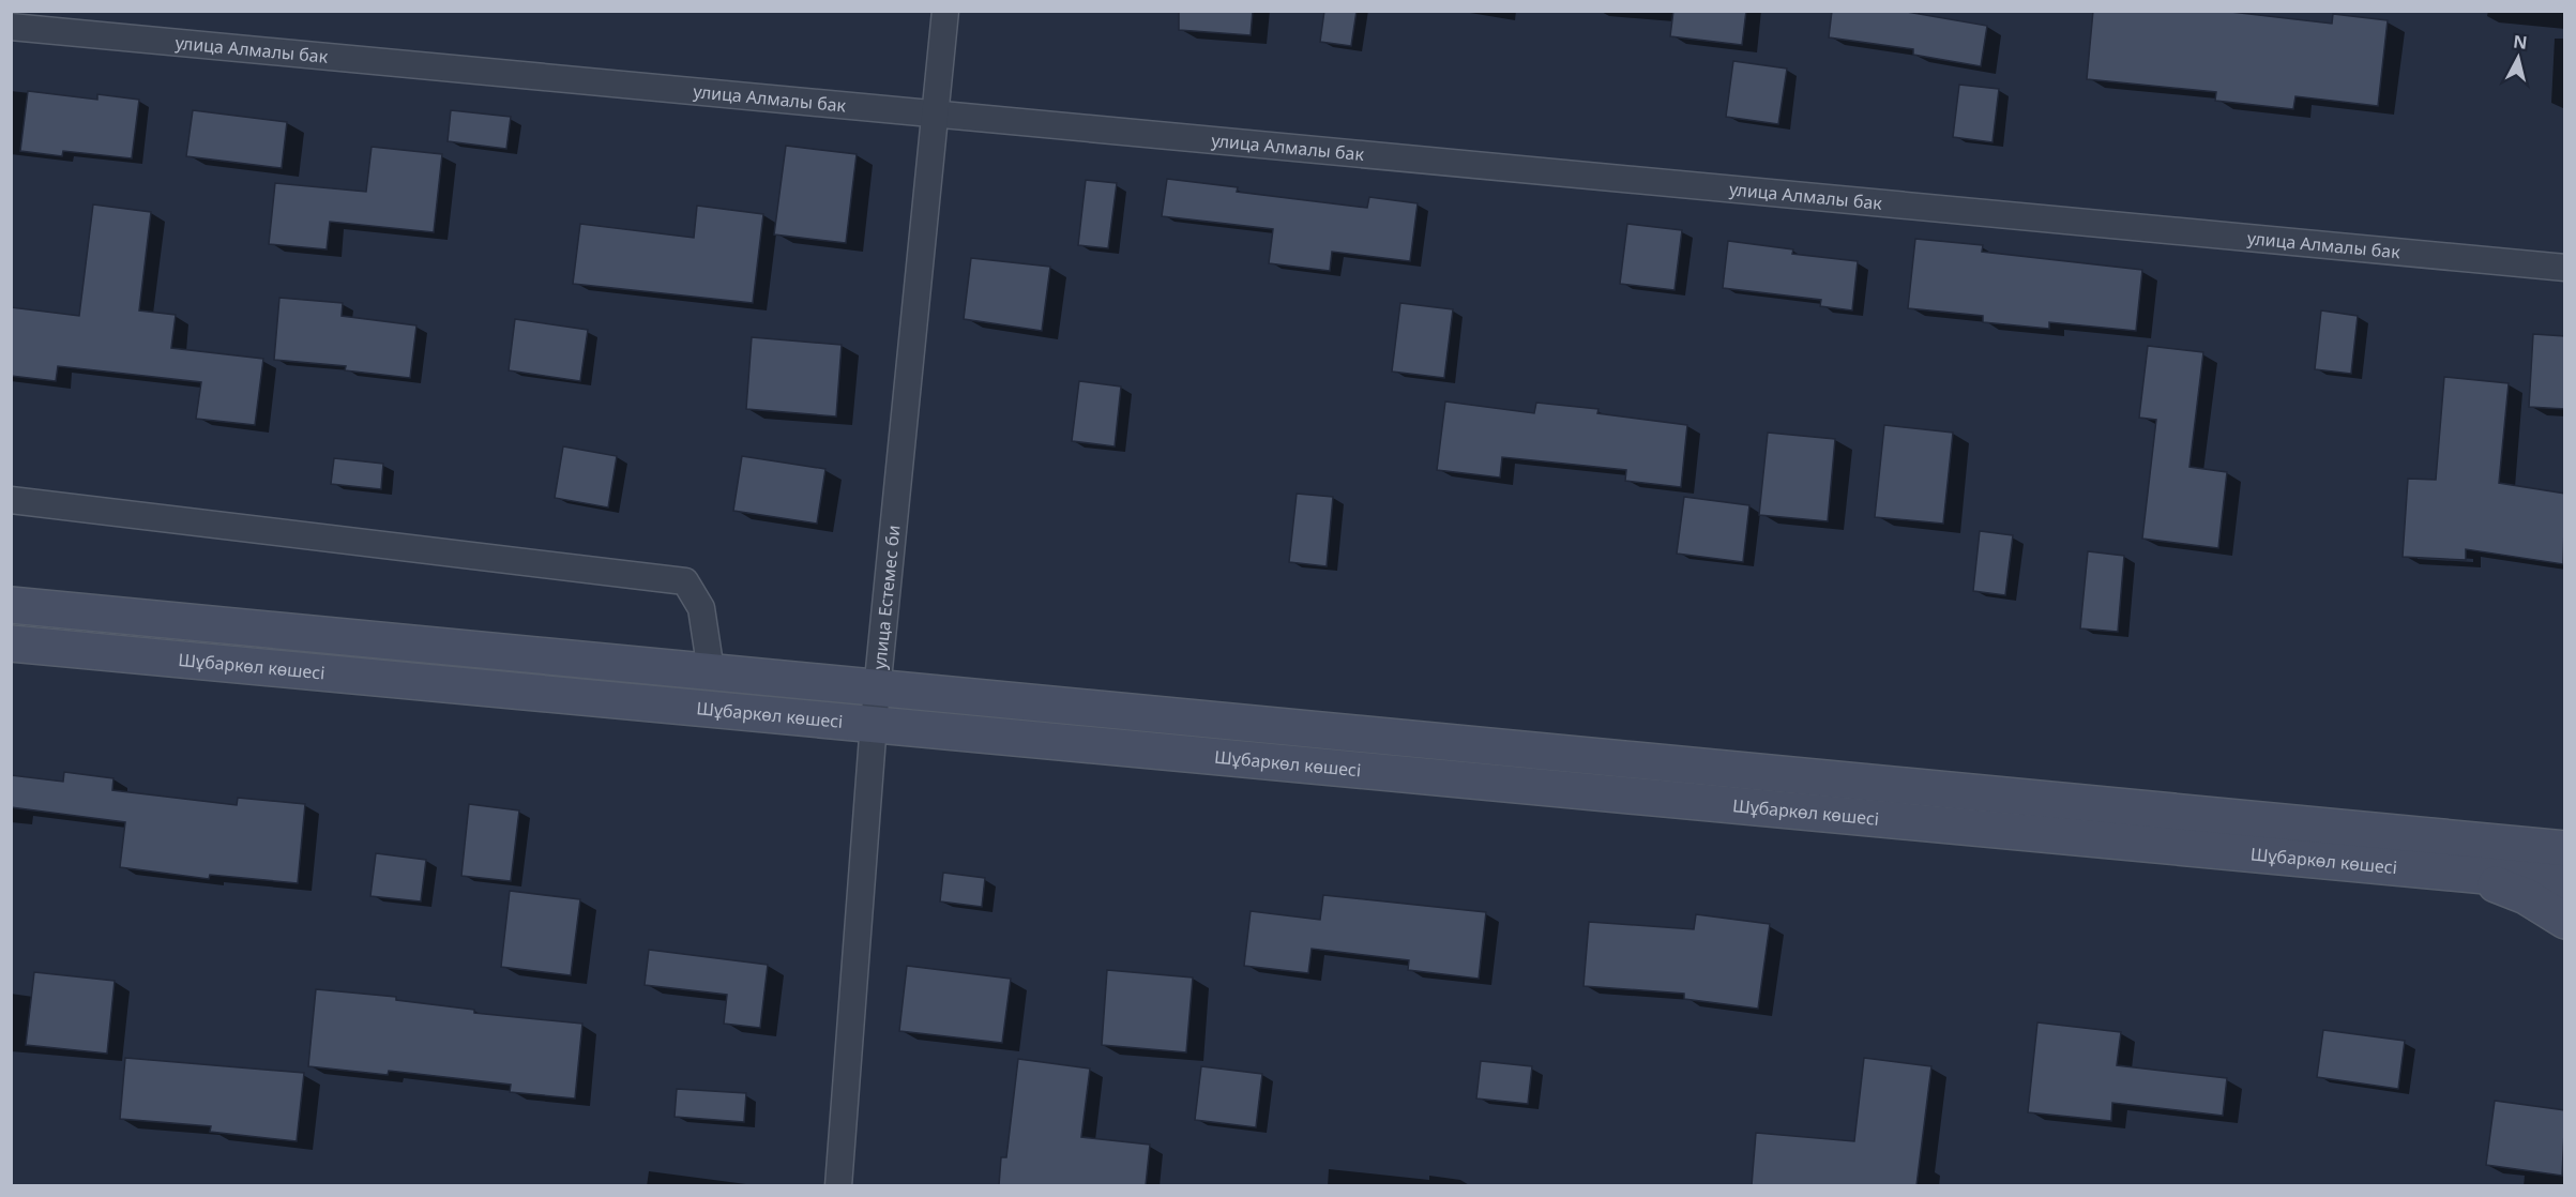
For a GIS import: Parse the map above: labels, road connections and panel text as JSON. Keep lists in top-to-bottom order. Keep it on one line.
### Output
{"streets":{"street":["улица Алмалы бак","улица Естемес би","Шұбаркөл көшесі"]},"crossings":[["улица Алмалы бак","улица Естемес би"],["улица Естемес би","Шұбаркөл көшесі"]],"north":"top"}
